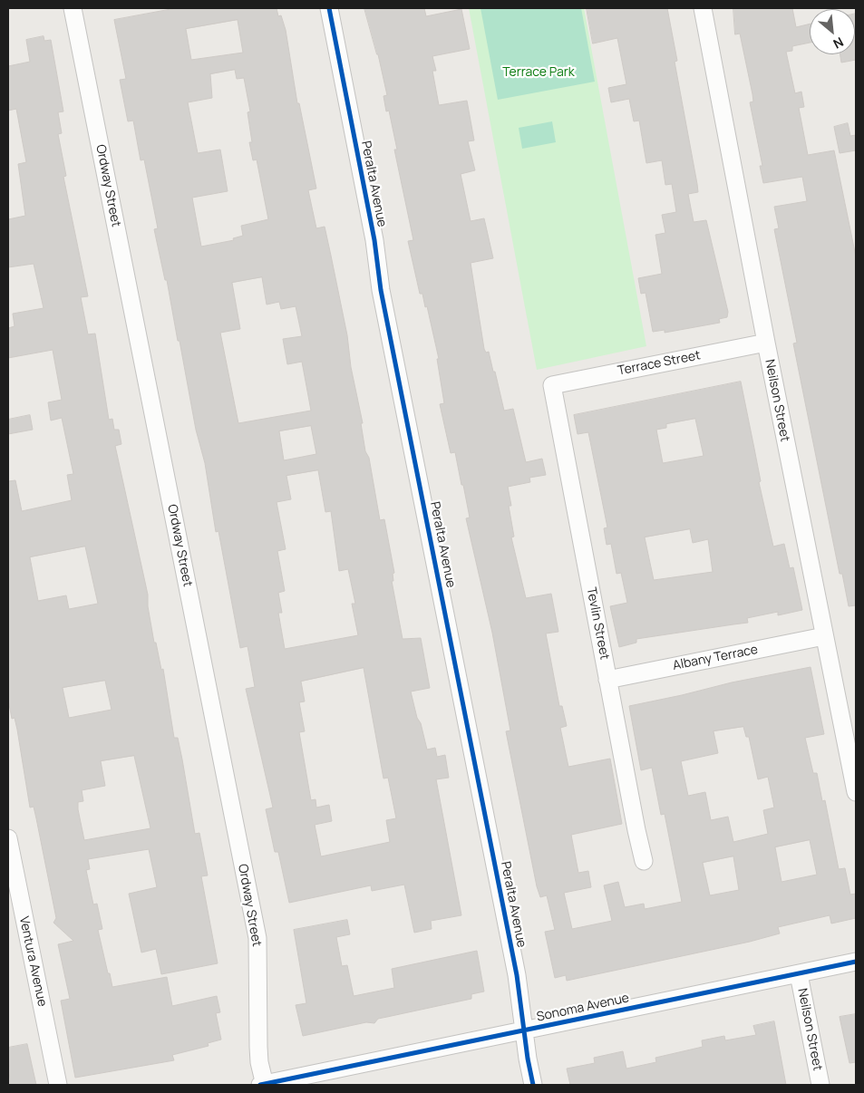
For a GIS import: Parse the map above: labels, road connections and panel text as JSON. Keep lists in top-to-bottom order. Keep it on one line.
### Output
{"streets":{"street":["Peralta Avenue","Ordway Street","Terrace Street","Neilson Street","Tevlin Street","Albany Terrace","Ventura Avenue","Sonoma Avenue"]},"crossings":[["Peralta Avenue","Sonoma Avenue"],["Ordway Street","Sonoma Avenue"],["Terrace Street","Neilson Street"],["Terrace Street","Tevlin Street"],["Neilson Street","Albany Terrace"],["Neilson Street","Sonoma Avenue"],["Tevlin Street","Albany Terrace"]],"parks":["Terrace Park"],"north":"bottom right"}
